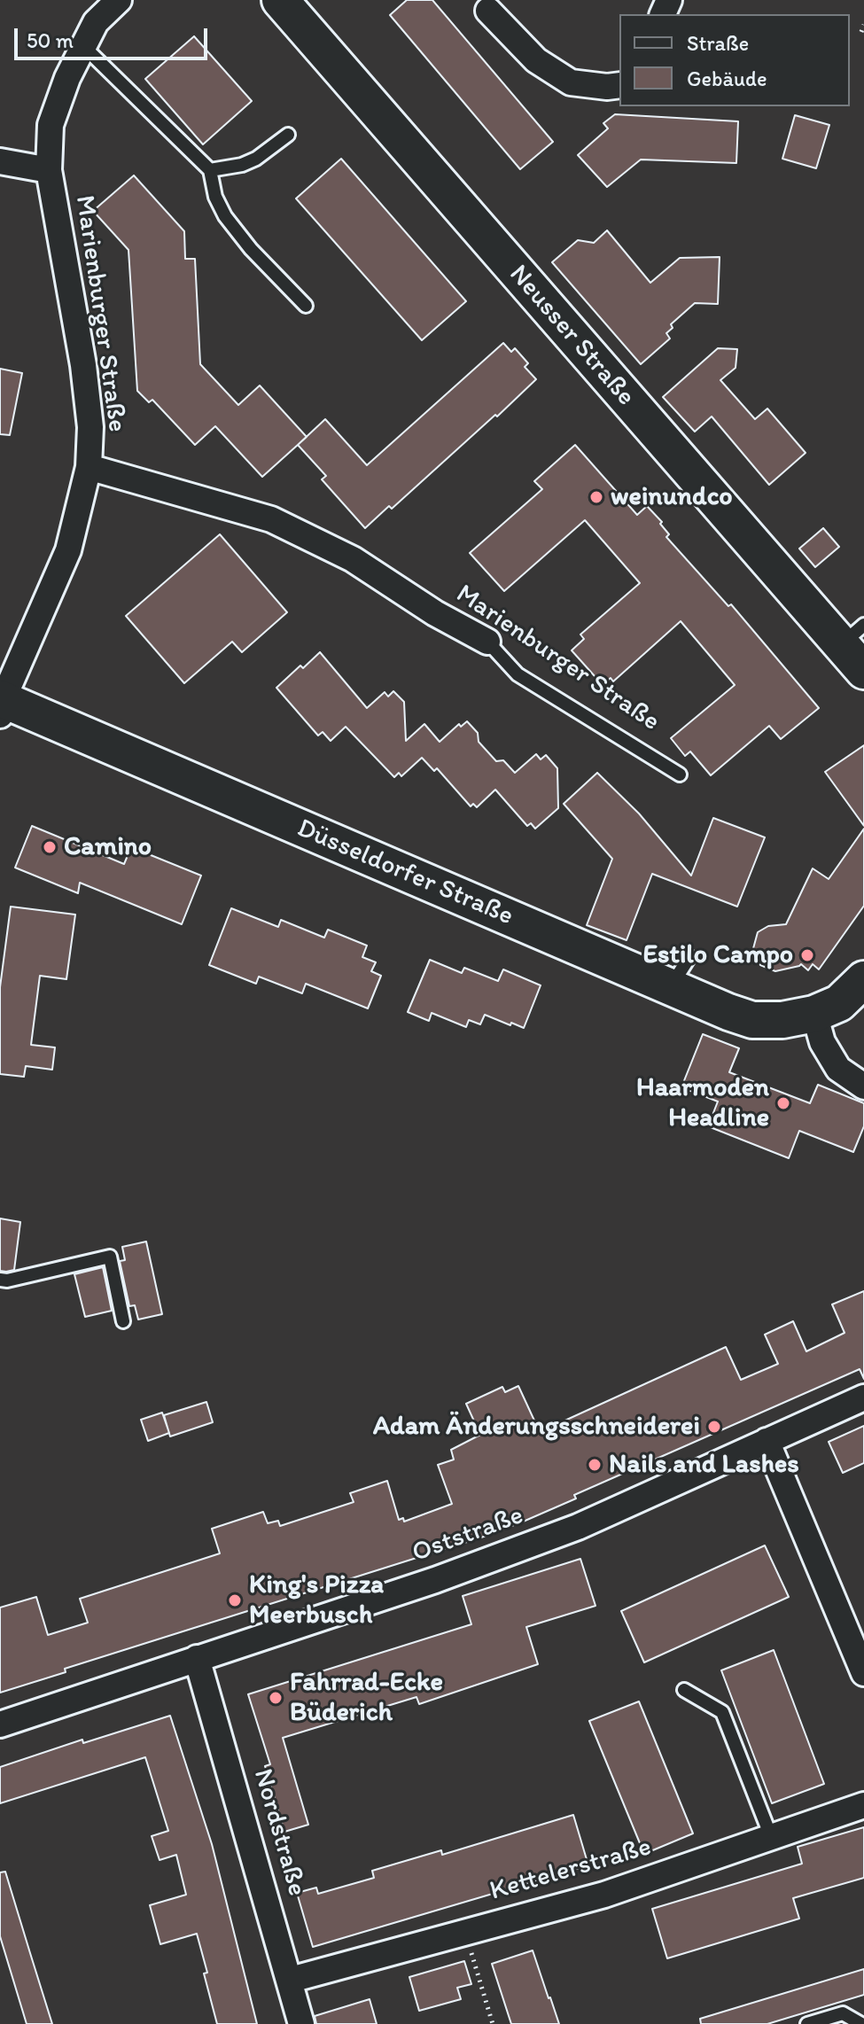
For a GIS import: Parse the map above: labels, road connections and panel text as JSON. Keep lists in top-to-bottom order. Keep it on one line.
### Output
{"streets":{"main road":["Neusser Straße","Düsseldorfer Straße"],"street":["Marienburger Straße","Oststraße","Nordstraße","Kettelerstraße"]},"crossings":[["Marienburger Straße","Düsseldorfer Straße"],["Oststraße","Nordstraße"],["Nordstraße","Kettelerstraße"]],"places":["weinundco","Camino","Estilo Campo","Haarmoden Headline","Adam Änderungsschneiderei","Nails and Lashes","King's Pizza Meerbusch","Fahrrad-Ecke Büderich"],"legend":["Straße","Gebäude"],"scale_bar":"50 m"}
